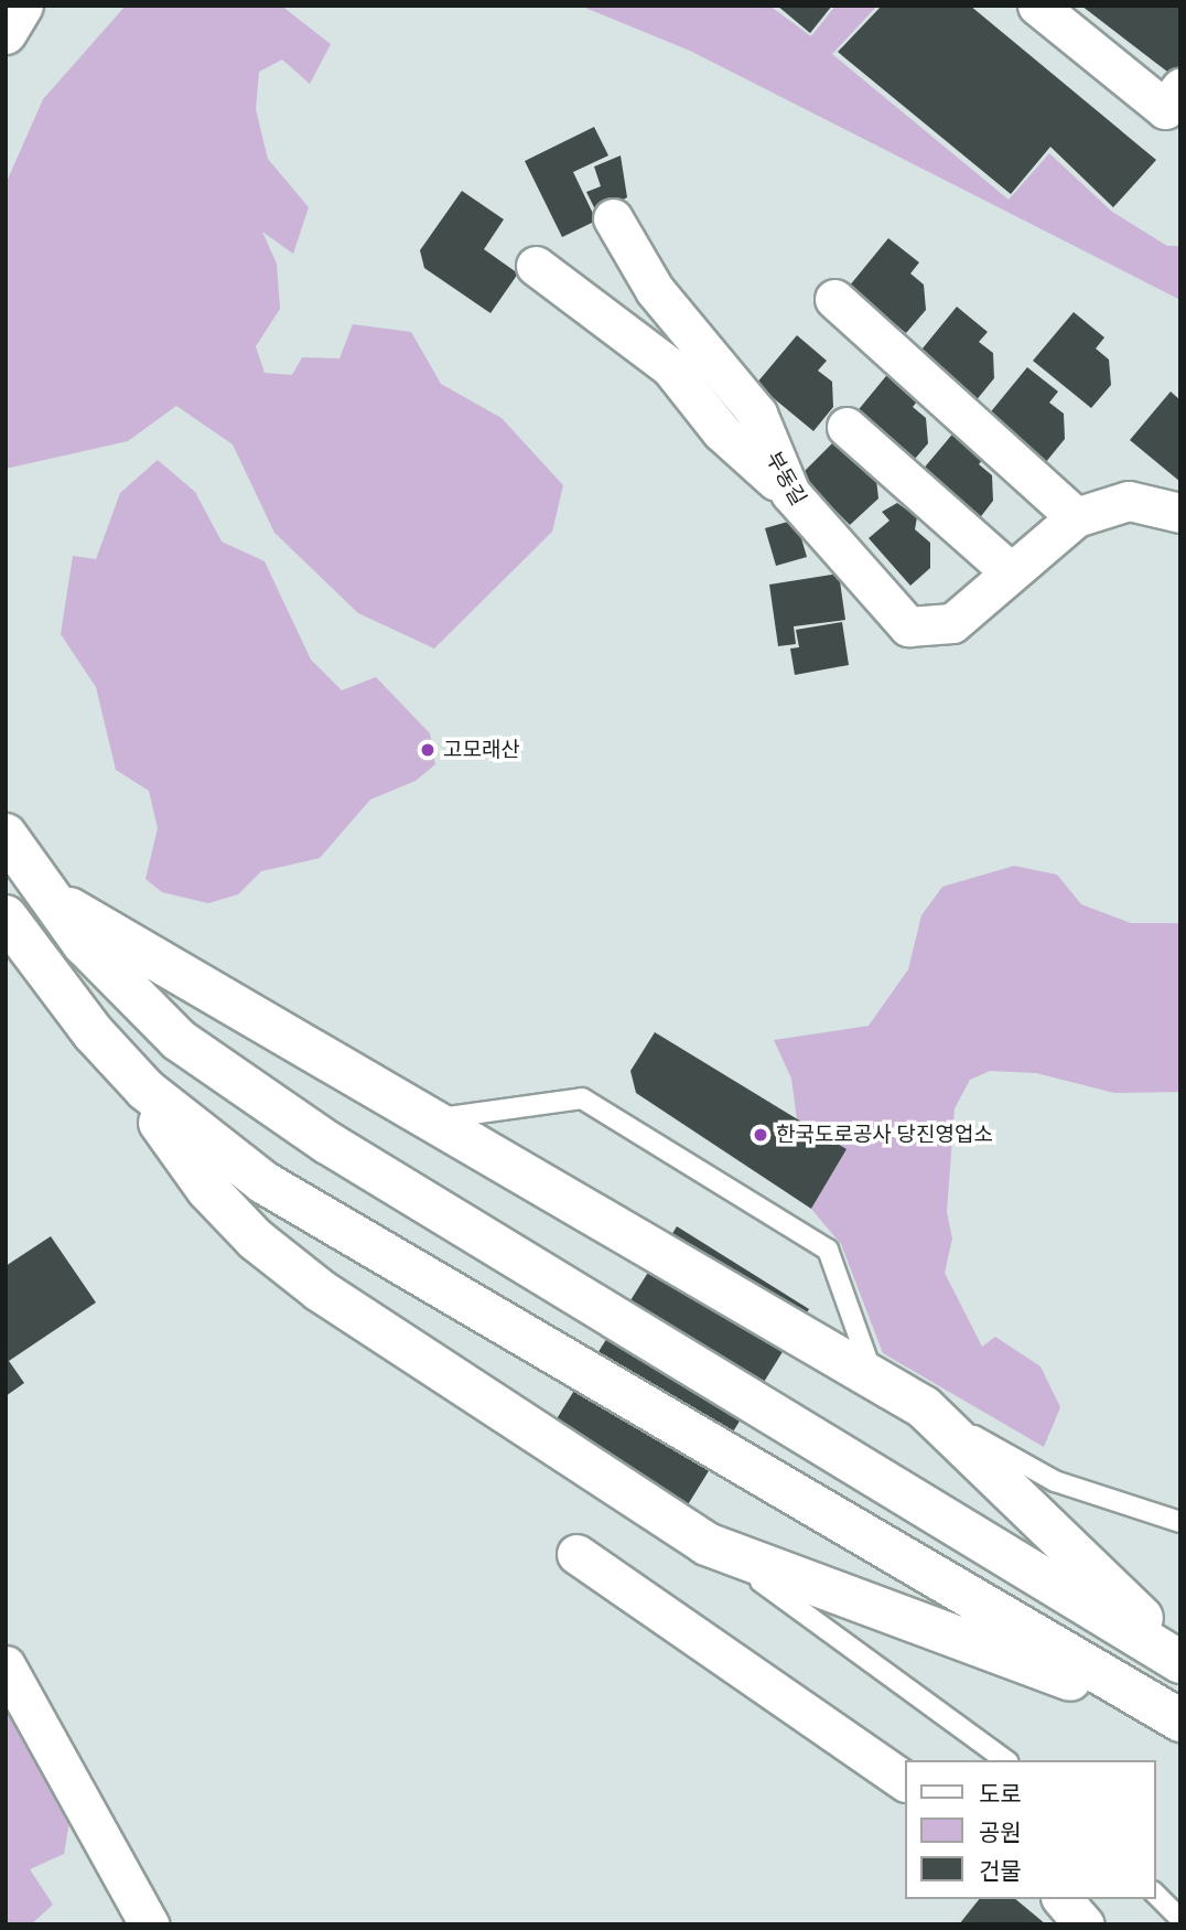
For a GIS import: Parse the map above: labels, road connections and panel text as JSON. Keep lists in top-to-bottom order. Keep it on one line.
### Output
{"streets":{"street":["부동길"]},"places":["고모래산","한국도로공사 당진영업소"],"legend":["도로","공원","건물"]}
